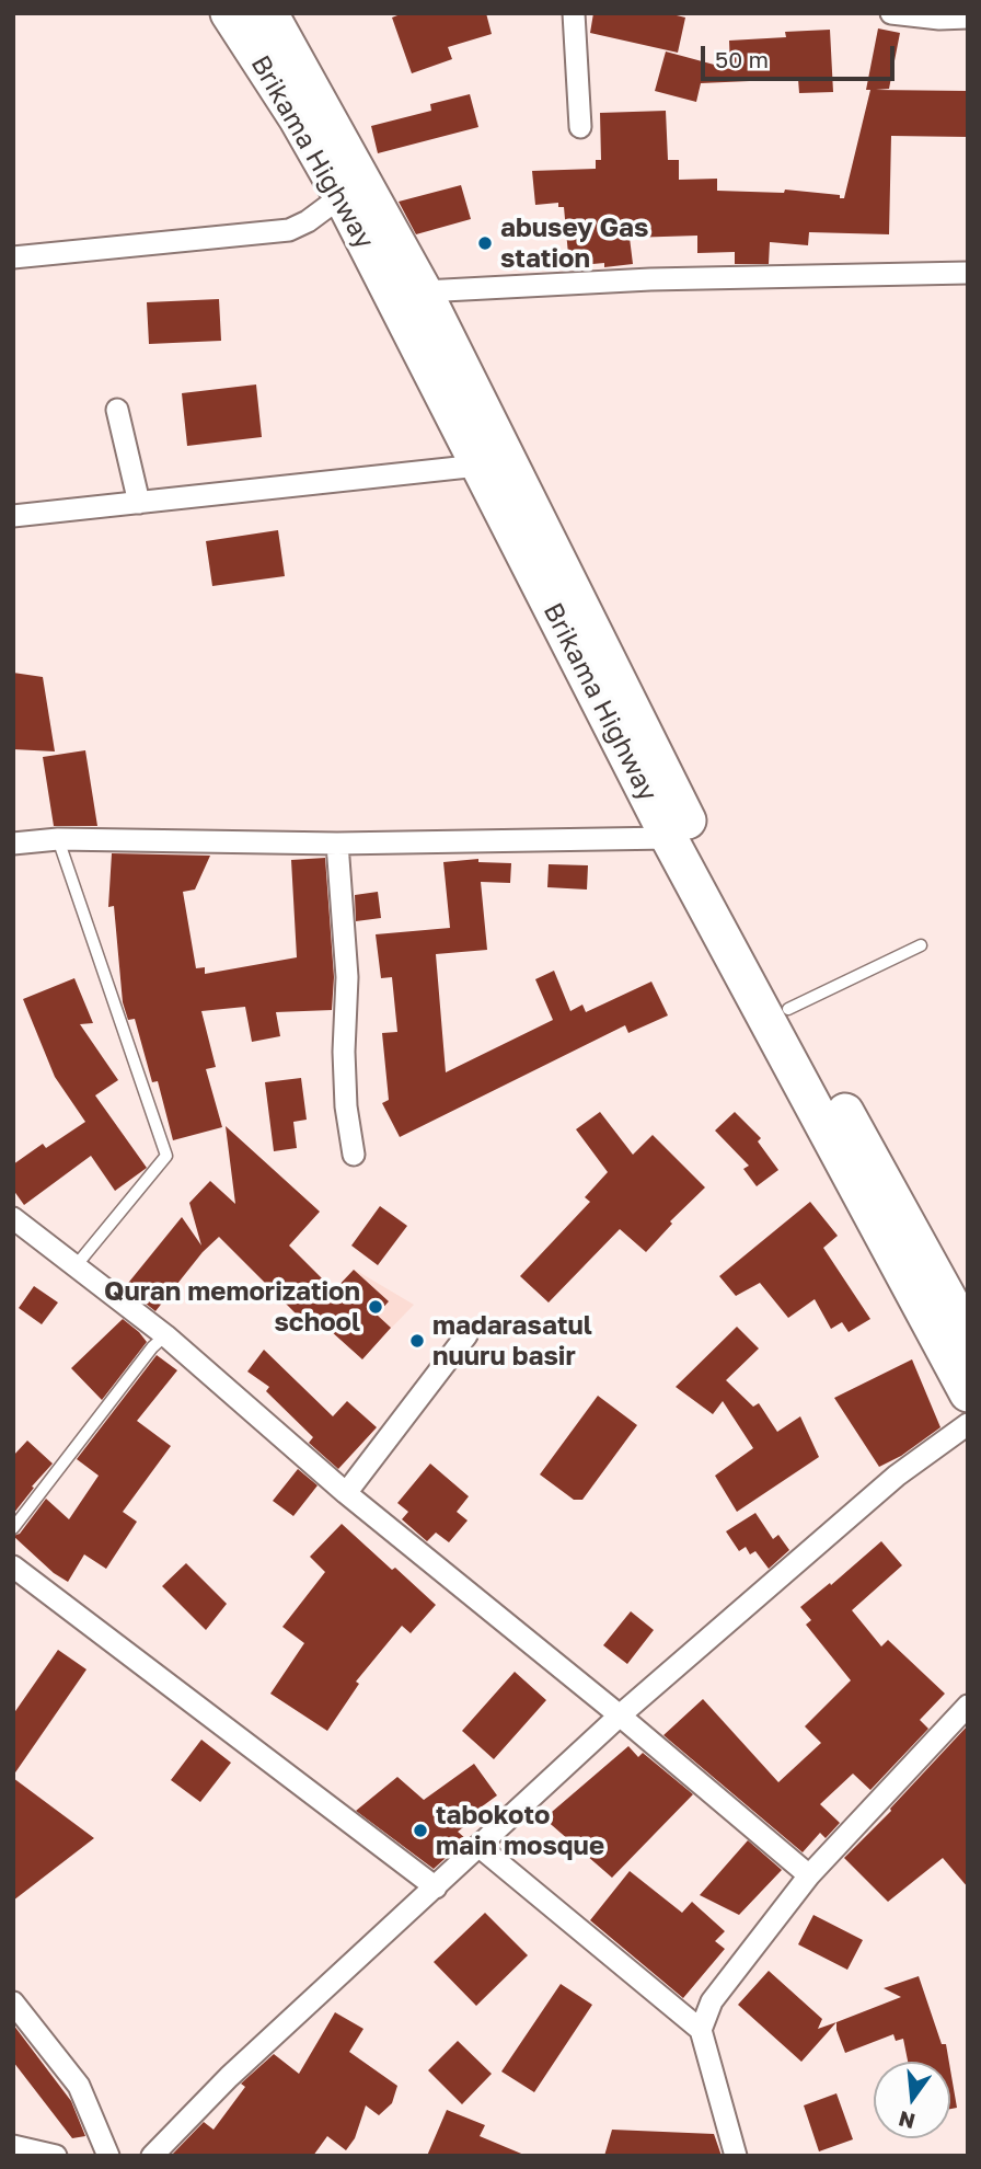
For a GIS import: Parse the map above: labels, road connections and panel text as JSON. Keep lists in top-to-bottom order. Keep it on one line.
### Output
{"streets":{"highway":["Brikama Highway"]},"places":["abusey Gas station","Quran memorization school","madarasatul nuuru basir","tabokoto main mosque"],"scale_bar":"50 m","north":"bottom"}
